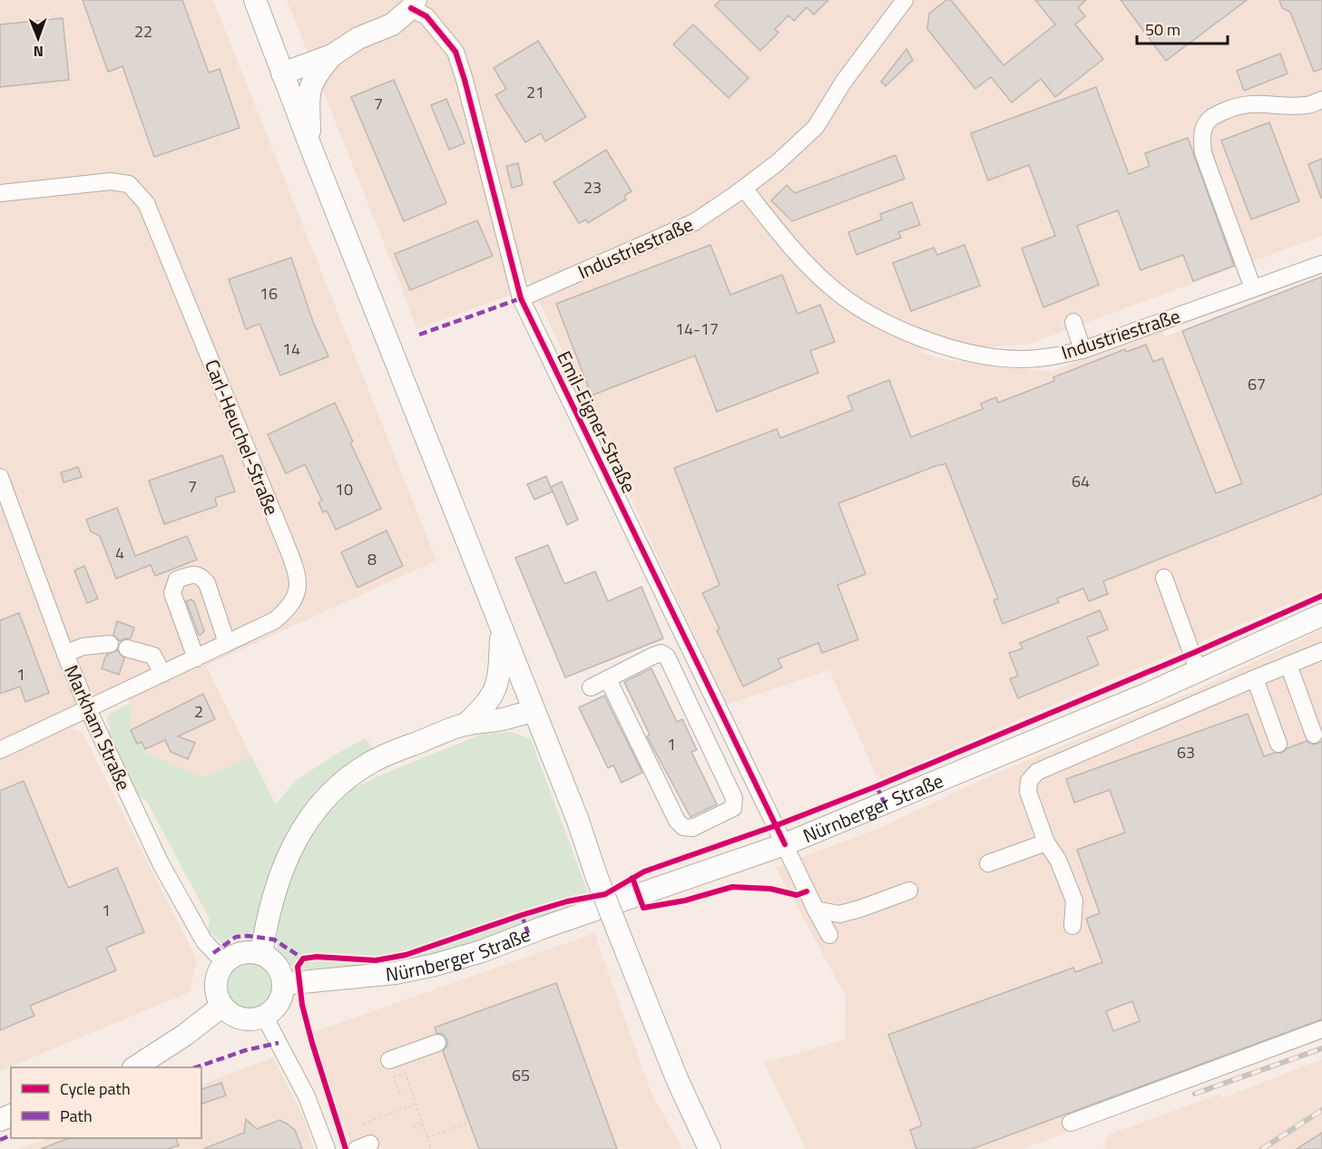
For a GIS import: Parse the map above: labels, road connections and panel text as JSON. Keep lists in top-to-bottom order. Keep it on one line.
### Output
{"streets":{"main road":["Emil-Eigner-Straße","Nürnberger Straße"],"street":["Industriestraße","Carl-Heuchel-Straße","Markham Straße"]},"crossings":[["Industriestraße","Emil-Eigner-Straße"],["Emil-Eigner-Straße","Nürnberger Straße"],["Carl-Heuchel-Straße","Markham Straße"],["Markham Straße","Nürnberger Straße"]],"house_numbers":["22","21","7","23","16","14-17","14","67","64","7","10","4","8","1","2","1","63","1","65"],"legend":["Cycle path","Path"],"scale_bar":"50 m","north":"bottom"}
